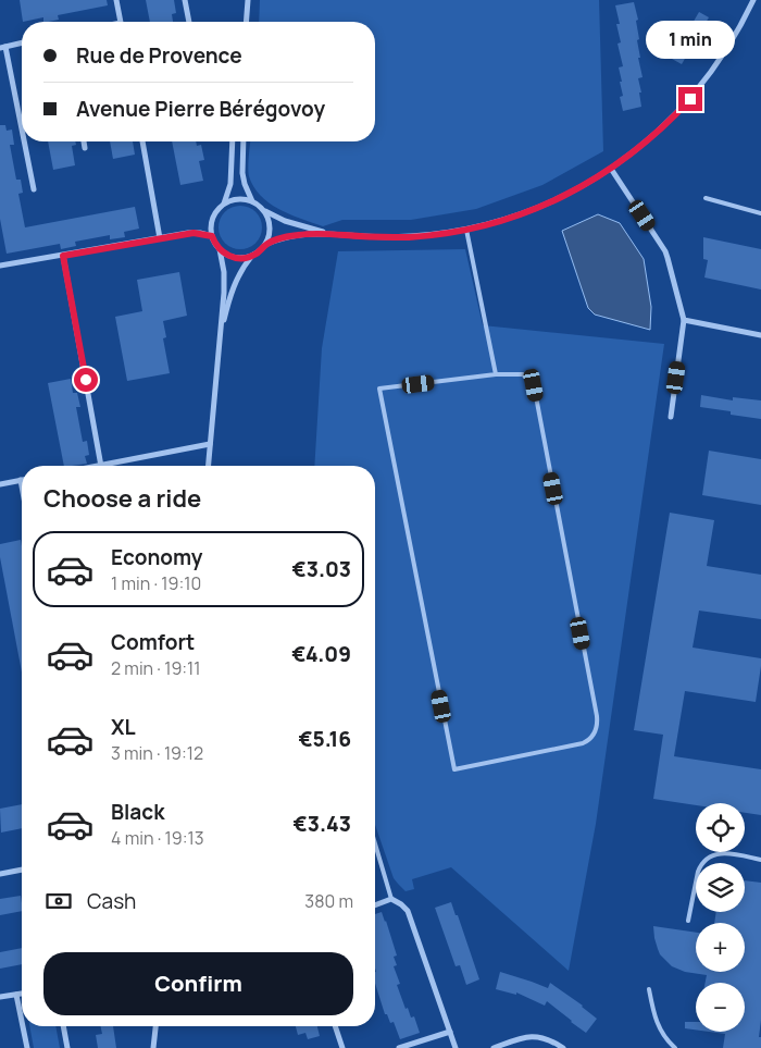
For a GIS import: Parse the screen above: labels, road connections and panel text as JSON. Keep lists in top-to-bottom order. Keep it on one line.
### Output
{"page":{"bubble":"1 min","banner":["Rue de Provence","Avenue Pierre Bérégovoy"],"heading":"Choose a ride","list":[{"name":"Economy","note":"1 min · 19:10","value":"€3.03"},{"name":"Comfort","note":"2 min · 19:11","value":"€4.09"},{"name":"XL","note":"3 min · 19:12","value":"€5.16"},{"name":"Black","note":"4 min · 19:13","value":"€3.43"}],"map_buttons":["+","−"],"pay":["Cash","380 m"],"buttons":"Confirm"}}
